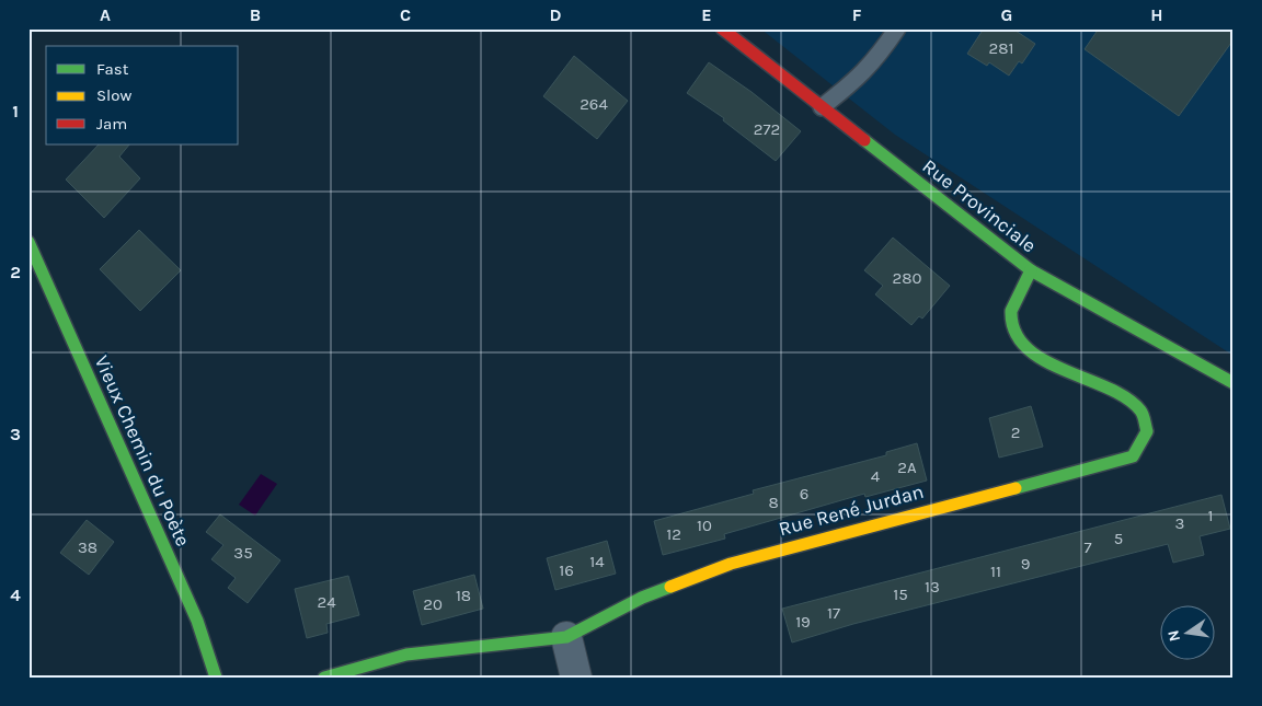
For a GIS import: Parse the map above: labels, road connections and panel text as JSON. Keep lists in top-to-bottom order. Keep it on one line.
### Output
{"streets":{"street":["Rue Provinciale","Vieux Chemin du Poète","Rue René Jurdan"]},"crossings":[["Rue Provinciale","Rue René Jurdan"]],"house_numbers":["281","264","272","280","2","2A","4","6","8","1","3","10","12","5","38","7","35","14","9","16","11","13","15","18","24","20","17","19"],"legend":["Fast","Slow","Jam"],"north":"left","grid":{"columns":["A","B","C","D","E","F","G","H"],"rows":["1","2","3","4"]}}
